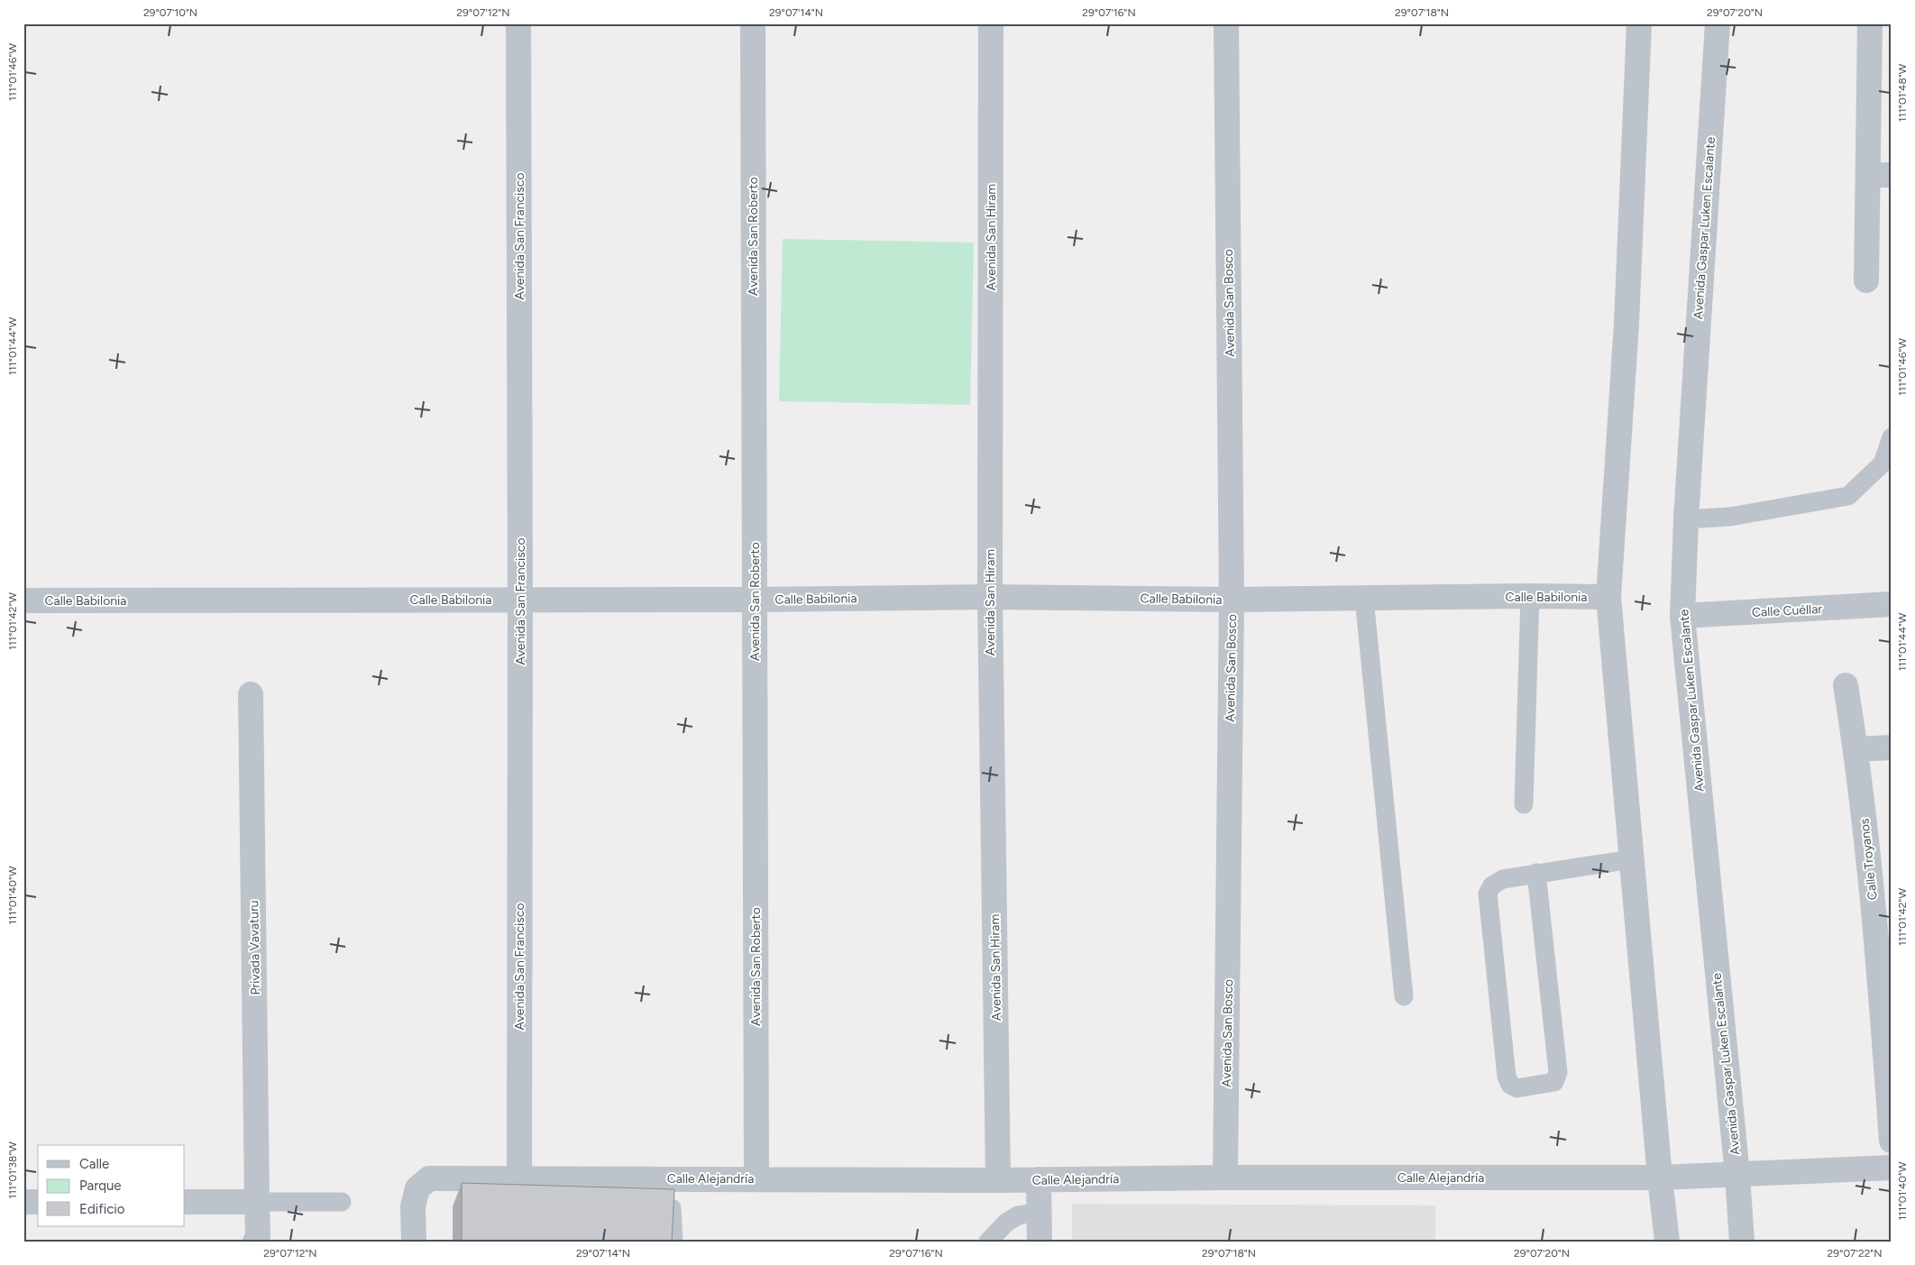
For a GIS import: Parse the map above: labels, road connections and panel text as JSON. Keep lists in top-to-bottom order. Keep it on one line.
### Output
{"streets":{"street":["Avenida Gaspar Luken Escalante","Avenida San Francisco","Avenida San Roberto","Avenida San Hiram","Avenida San Bosco","Calle Babilonia","Calle Cuéllar","Calle Troyanos","Privada Vavaturu","Calle Alejandría"]},"crossings":[["Avenida Gaspar Luken Escalante","Calle Cuéllar"],["Avenida Gaspar Luken Escalante","Calle Alejandría"],["Avenida San Francisco","Calle Babilonia"],["Avenida San Francisco","Calle Alejandría"],["Avenida San Roberto","Calle Babilonia"],["Avenida San Roberto","Calle Alejandría"],["Avenida San Hiram","Calle Babilonia"],["Avenida San Hiram","Calle Alejandría"],["Avenida San Bosco","Calle Babilonia"],["Avenida San Bosco","Calle Alejandría"]],"legend":["Calle","Parque","Edificio"],"coordinates":["29°07'10\"N","29°07'12\"N","29°07'14\"N","29°07'16\"N","29°07'18\"N","29°07'20\"N","111°01'46\"W","111°01'48\"W","111°01'44\"W","111°01'42\"W","111°01'40\"W","111°01'38\"W","29°07'22\"N"]}
